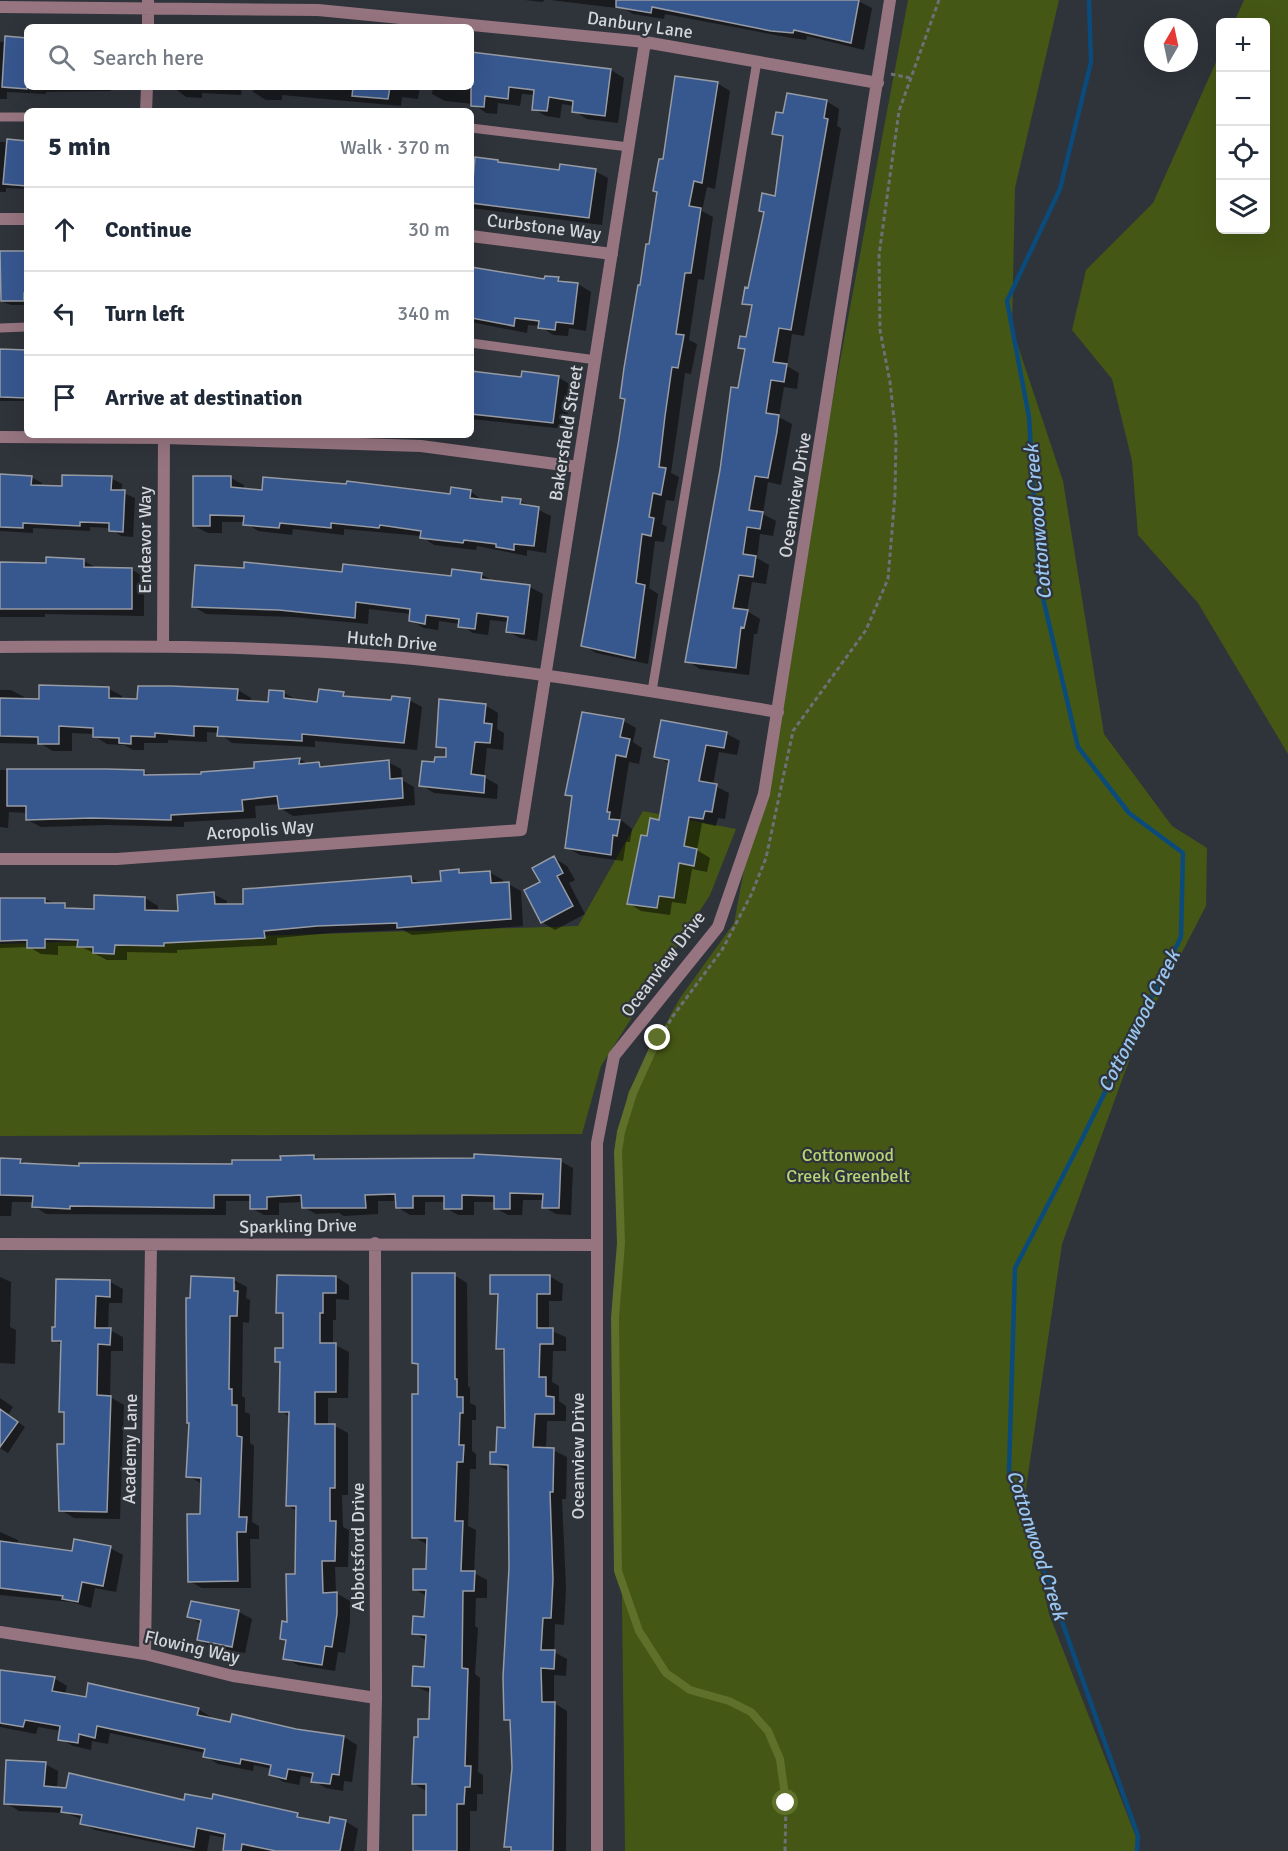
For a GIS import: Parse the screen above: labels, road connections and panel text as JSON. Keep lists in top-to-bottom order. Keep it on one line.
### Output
{"streets":{"street":["Danbury Lane","Curbstone Way","Bakersfield Street","Oceanview Drive","Endeavor Way","Hutch Drive","Acropolis Way","Sparkling Drive","Academy Lane","Abbotsford Drive","Flowing Way"]},"crossings":[["Danbury Lane","Bakersfield Street"],["Danbury Lane","Oceanview Drive"],["Curbstone Way","Bakersfield Street"],["Bakersfield Street","Hutch Drive"],["Bakersfield Street","Acropolis Way"],["Oceanview Drive","Hutch Drive"],["Oceanview Drive","Sparkling Drive"],["Endeavor Way","Hutch Drive"],["Sparkling Drive","Academy Lane"],["Sparkling Drive","Abbotsford Drive"],["Academy Lane","Flowing Way"],["Abbotsford Drive","Flowing Way"]],"water":["Cottonwood Creek"],"parks":["Cottonwood Creek Greenbelt"],"north":"top","page":{"map_buttons":["+","−"],"search":"Search here","heading":["5 min","Walk · 370 m"],"list":[["Continue","30 m"],["Turn left","340 m"],"Arrive at destination"]}}
